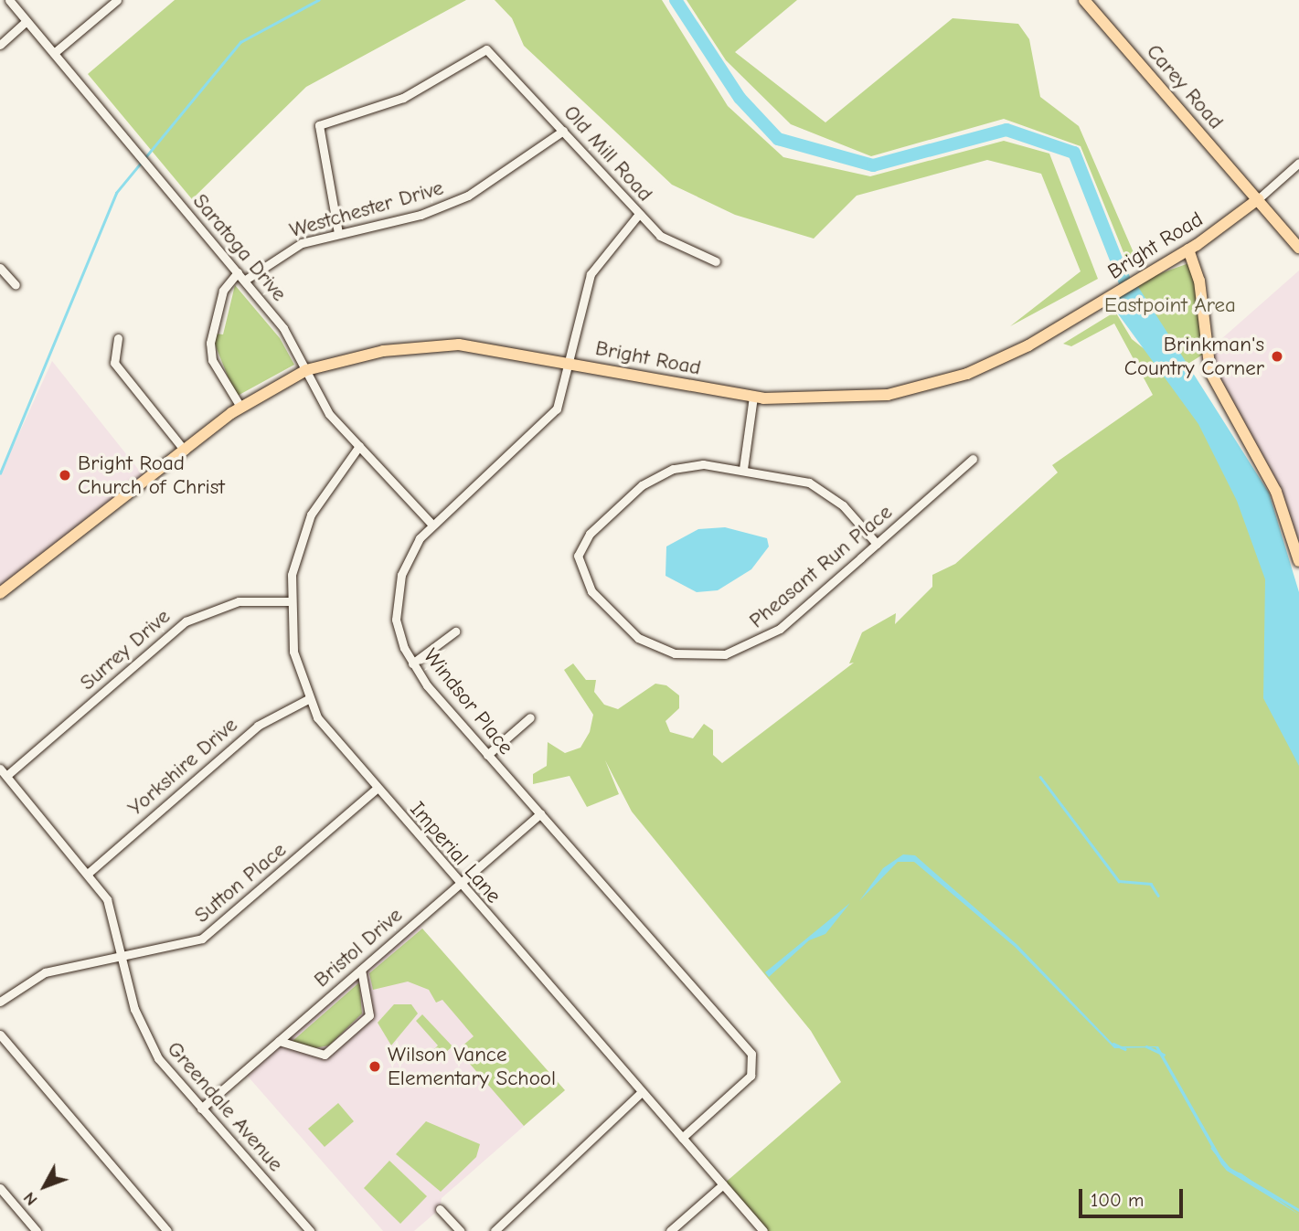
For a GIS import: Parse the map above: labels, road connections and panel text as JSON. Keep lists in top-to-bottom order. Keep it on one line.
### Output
{"streets":{"main road":["Carey Road","Bright Road"],"street":["Old Mill Road","Westchester Drive","Saratoga Drive","Pheasant Run Place","Surrey Drive","Windsor Place","Yorkshire Drive","Imperial Lane","Sutton Place","Bristol Drive","Greendale Avenue"]},"crossings":[["Carey Road","Bright Road"],["Old Mill Road","Westchester Drive"],["Old Mill Road","Windsor Place"],["Westchester Drive","Saratoga Drive"],["Bright Road","Saratoga Drive"],["Bright Road","Windsor Place"],["Saratoga Drive","Windsor Place"],["Saratoga Drive","Imperial Lane"],["Surrey Drive","Imperial Lane"],["Surrey Drive","Greendale Avenue"],["Windsor Place","Imperial Lane"],["Windsor Place","Bristol Drive"],["Yorkshire Drive","Imperial Lane"],["Yorkshire Drive","Greendale Avenue"],["Imperial Lane","Sutton Place"],["Imperial Lane","Bristol Drive"],["Sutton Place","Greendale Avenue"],["Bristol Drive","Greendale Avenue"]],"parks":["Eastpoint Area"],"places":["Brinkman's Country Corner","Bright Road Church of Christ","Wilson Vance Elementary School"],"scale_bar":"100 m","north":"bottom left"}
